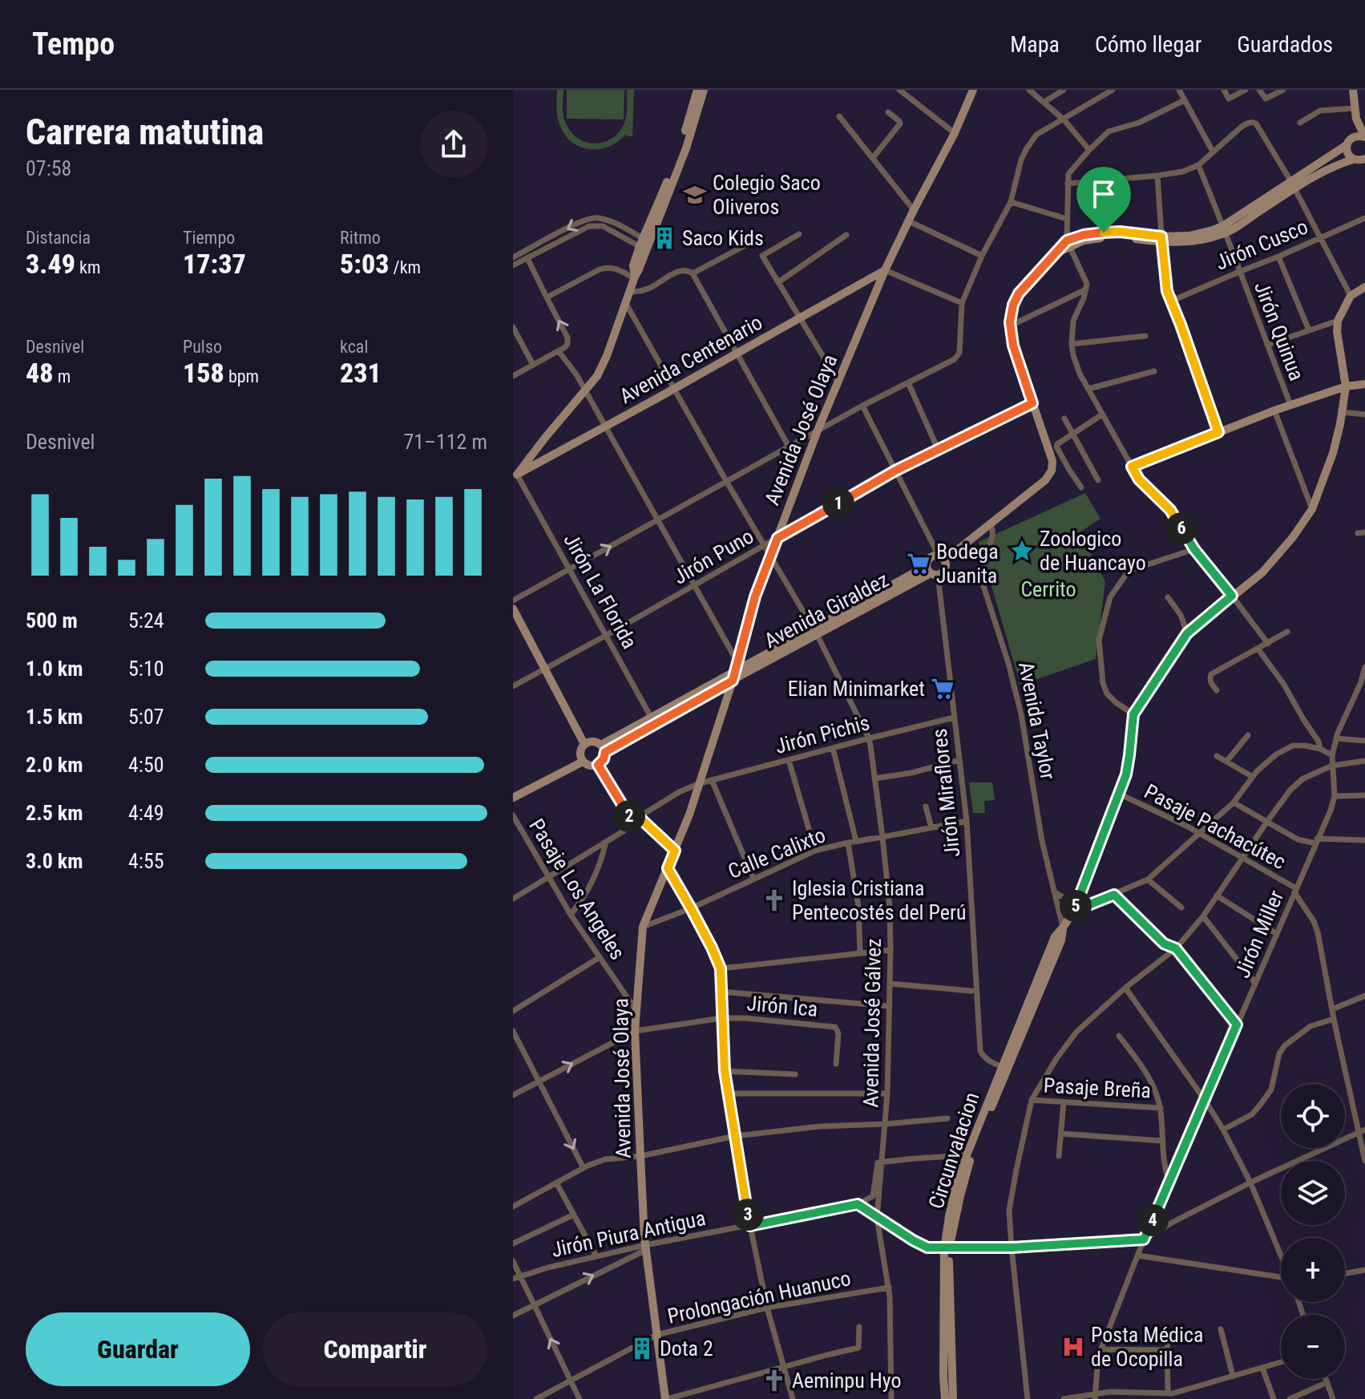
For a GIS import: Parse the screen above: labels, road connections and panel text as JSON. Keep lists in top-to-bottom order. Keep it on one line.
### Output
{"streets":{"street":["Jirón Cusco","Jirón Quinua","Avenida Centenario","Avenida José Olaya","Jirón Puno","Jirón La Florida","Avenida Giraldez","Avenida Taylor","Jirón Pichis","Jirón Miraflores","Pasaje Pachacútec","Calle Calixto","Pasaje Los Angeles","Jirón Miller","Jirón Ica","Avenida José Gálvez","Pasaje Breña","Circunvalacion","Jirón Piura Antigua","Prolongación Huanuco"]},"crossings":[["Jirón Cusco","Jirón Quinua"],["Avenida Centenario","Avenida José Olaya"],["Avenida Centenario","Jirón La Florida"],["Avenida Centenario","Avenida José Gálvez"],["Avenida José Olaya","Jirón Puno"],["Avenida José Olaya","Avenida Giraldez"],["Avenida José Olaya","Jirón Pichis"],["Avenida José Olaya","Calle Calixto"],["Avenida José Olaya","Pasaje Los Angeles"],["Avenida José Olaya","Jirón Ica"],["Avenida José Olaya","Avenida José Gálvez"],["Avenida José Olaya","Jirón Piura Antigua"],["Avenida José Olaya","Prolongación Huanuco"],["Jirón Puno","Jirón La Florida"],["Jirón Puno","Avenida Giraldez"],["Jirón Puno","Avenida José Gálvez"],["Jirón La Florida","Avenida Giraldez"],["Avenida Giraldez","Avenida Taylor"],["Avenida Giraldez","Jirón Miraflores"],["Avenida Giraldez","Avenida José Gálvez"],["Avenida Taylor","Circunvalacion"],["Jirón Pichis","Jirón Miraflores"],["Jirón Pichis","Avenida José Gálvez"],["Jirón Miraflores","Calle Calixto"],["Jirón Miraflores","Circunvalacion"],["Pasaje Pachacútec","Jirón Miller"],["Pasaje Pachacútec","Circunvalacion"],["Calle Calixto","Avenida José Gálvez"],["Avenida José Gálvez","Prolongación Huanuco"]],"parks":["Cerrito"],"places":{"school or university":["Colegio Saco Oliveros"],"building":["Saco Kids","Dota 2"],"place":["Zoologico de Huancayo"],"supermarket":["Bodega Juanita","Elian Minimarket"],"church":["Iglesia Cristiana Pentecostés del Perú","Aeminpu Hyo"],"hospital":["Posta Médica de Ocopilla"]},"page":{"header":"Tempo","nav":["Mapa","Cómo llegar","Guardados"],"heading":["Carrera matutina","07:58"],"stats":[["Distancia","3.49 km"],["Tiempo","17:37"],["Ritmo","5:03 /km"],["Desnivel","48 m"],["Pulso","158 bpm"],["kcal","231"]],"chart":["Desnivel","71–112 m"],"pins":["1","6","2","5","3","4"],"list":[{"name":"500 m","note":"5:24"},{"name":"1.0 km","note":"5:10"},{"name":"1.5 km","note":"5:07"},{"name":"2.0 km","note":"4:50"},{"name":"2.5 km","note":"4:49"},{"name":"3.0 km","note":"4:55"}],"map_buttons":["+","−"],"buttons":["Guardar","Compartir"]}}
